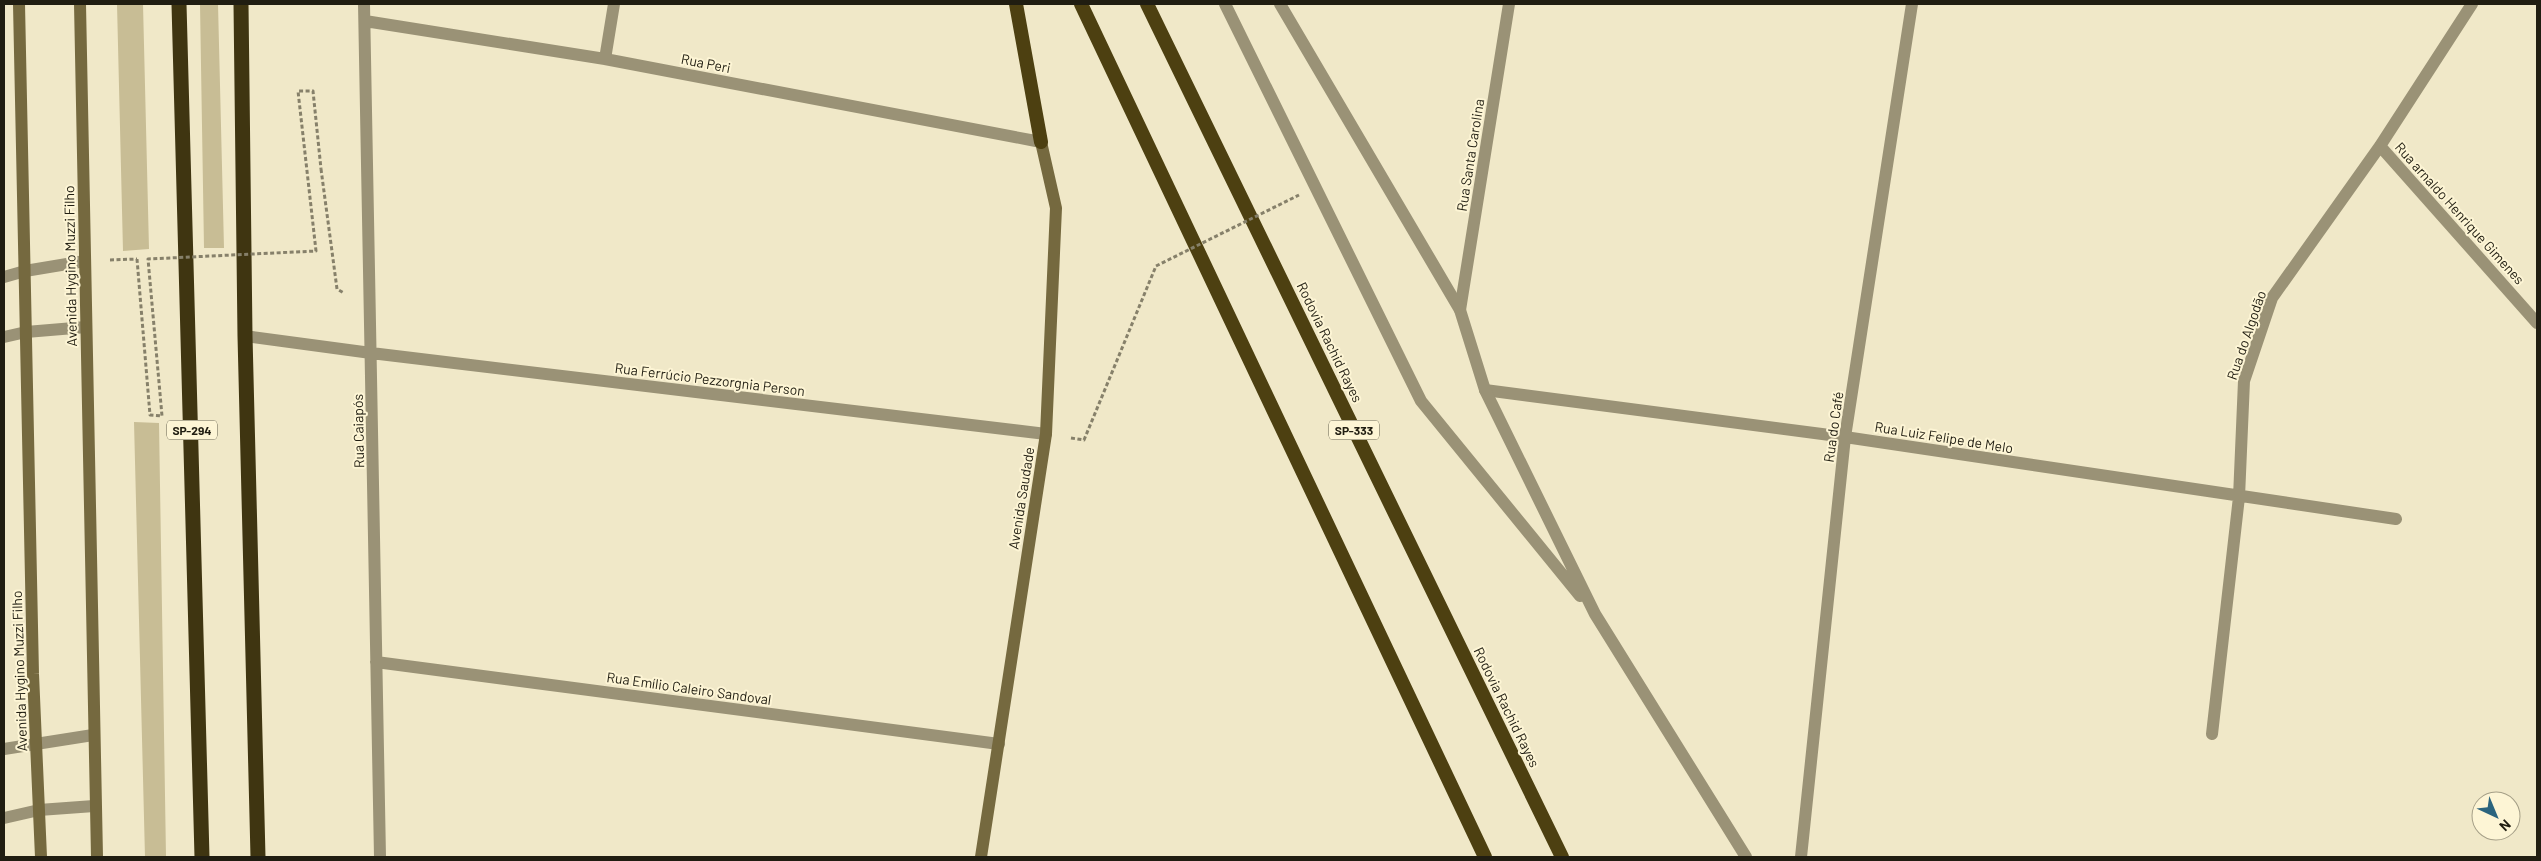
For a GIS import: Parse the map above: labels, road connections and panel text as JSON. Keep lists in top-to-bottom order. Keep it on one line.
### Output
{"streets":{"highway":["Rodovia Rachid Rayes","SP-294","SP-333"],"main road":["Avenida Hygino Muzzi Filho","Avenida Saudade"],"street":["Rua Peri","Rua Santa Carolina","Rua arnaldo Henrique Gimenes","Rua do Algodão","Rua Ferrúcio Pezzorgnia Person","Rua do Café","Rua Caiapós","Rua Luiz Felipe de Melo","Rua Emílio Caleiro Sandoval"]},"crossings":[["Rua Peri","Rua Caiapós"],["Rua Peri","Avenida Saudade"],["Rua arnaldo Henrique Gimenes","Rua do Algodão"],["Rua do Algodão","Rua Luiz Felipe de Melo"],["Rua Ferrúcio Pezzorgnia Person","Rua Caiapós"],["Rua Ferrúcio Pezzorgnia Person","Avenida Saudade"],["Rua do Café","Rua Luiz Felipe de Melo"],["Rua Caiapós","Rua Emílio Caleiro Sandoval"],["Avenida Saudade","Rua Emílio Caleiro Sandoval"]],"north":"bottom right"}
